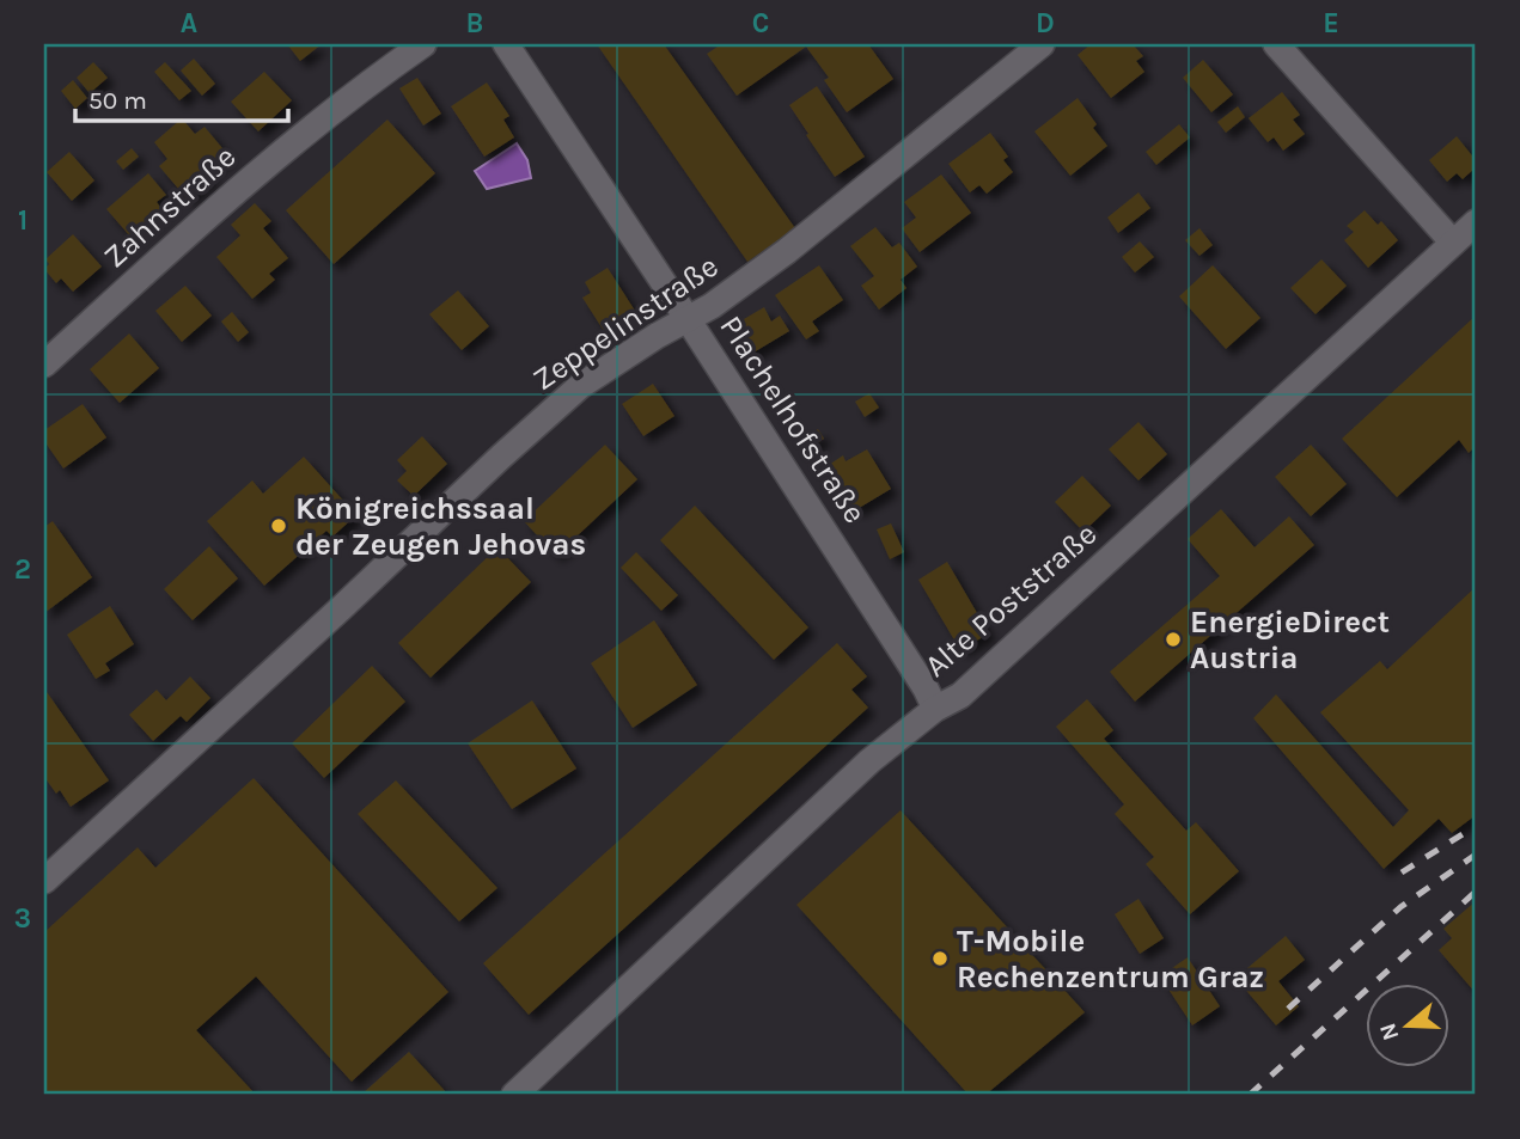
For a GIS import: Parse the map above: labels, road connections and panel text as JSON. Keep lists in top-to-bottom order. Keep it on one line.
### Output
{"streets":{"street":["Zahnstraße","Zeppelinstraße","Plachelhofstraße","Alte Poststraße"]},"crossings":[["Zeppelinstraße","Plachelhofstraße"],["Plachelhofstraße","Alte Poststraße"]],"places":["Königreichssaal der Zeugen Jehovas","EnergieDirect Austria","T-Mobile Rechenzentrum Graz"],"scale_bar":"50 m","north":"left","grid":{"columns":["A","B","C","D","E"],"rows":["1","2","3"]}}
